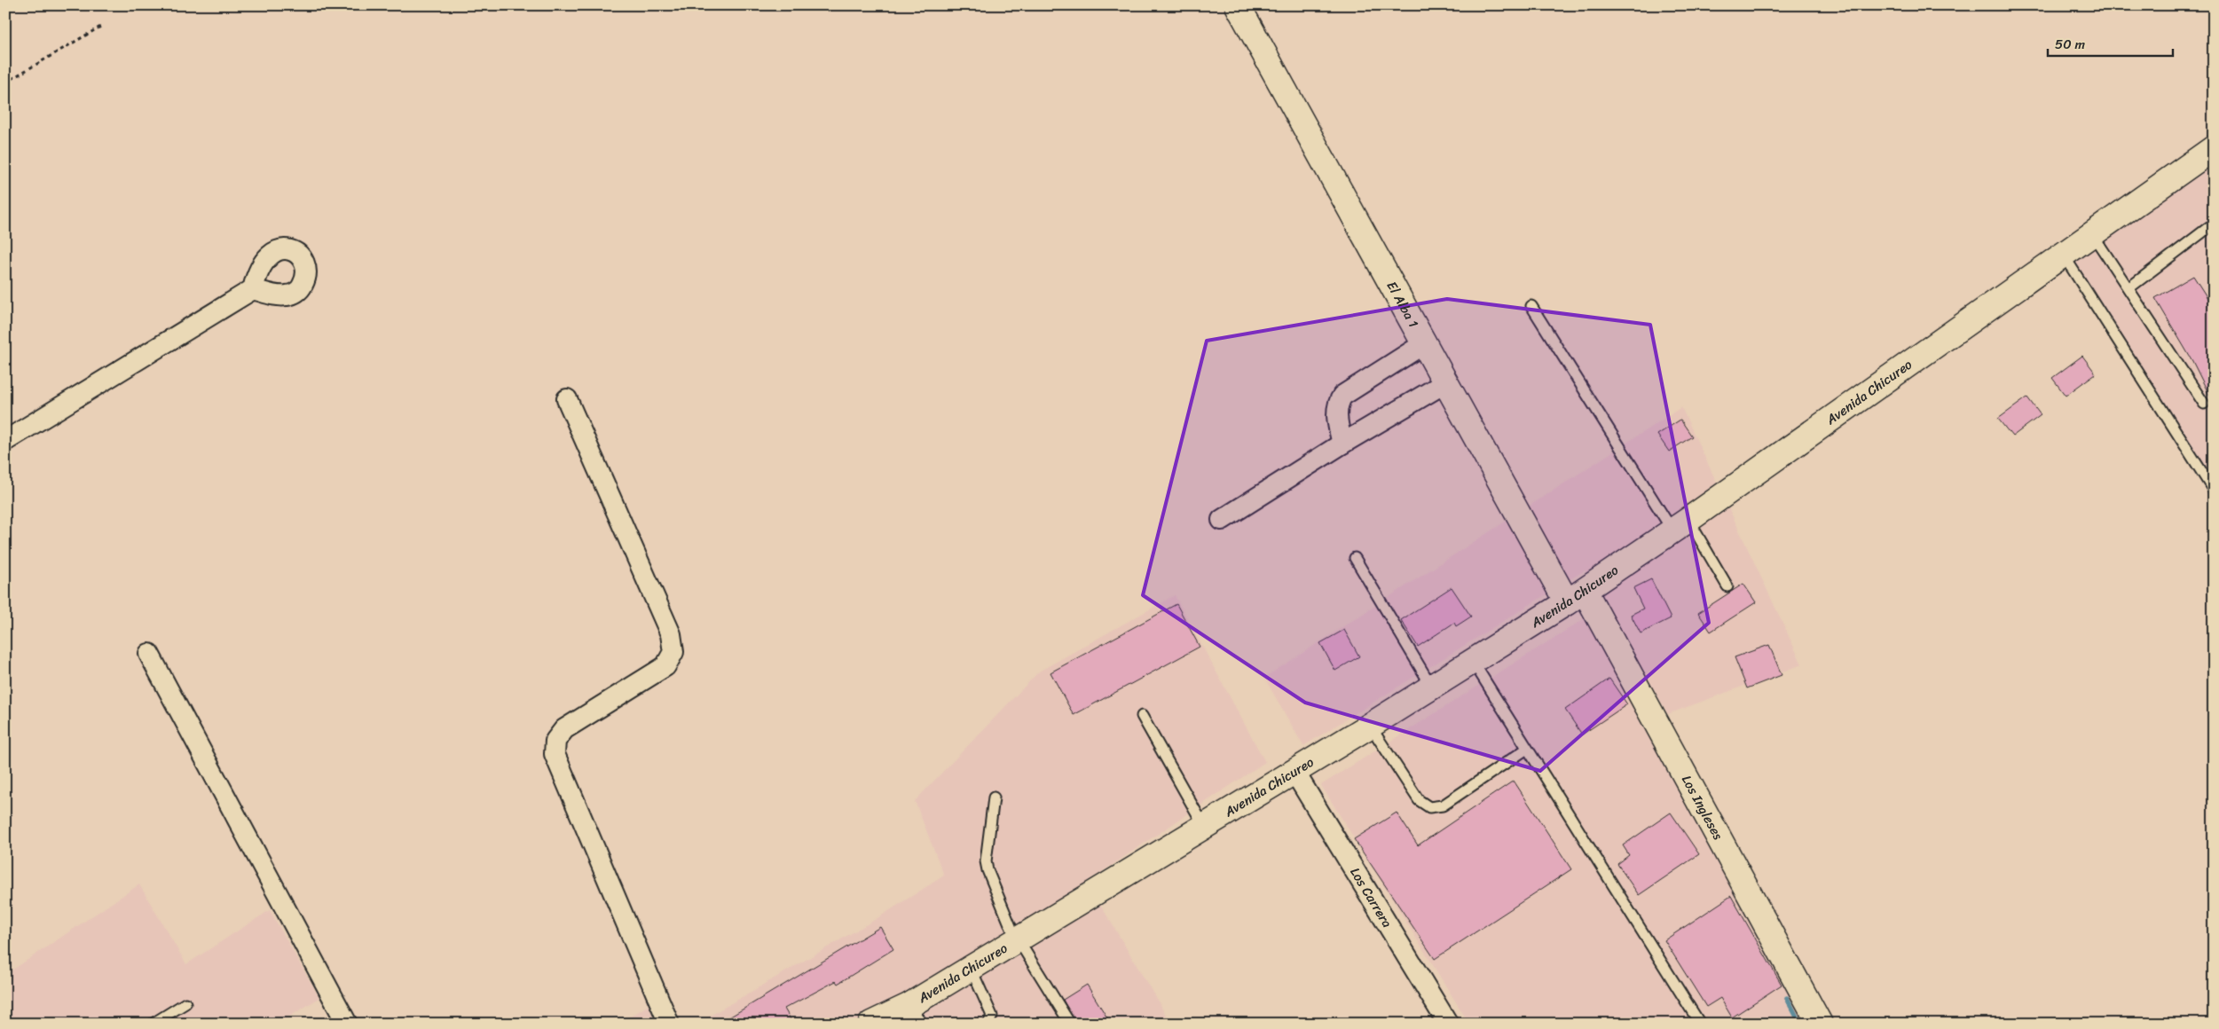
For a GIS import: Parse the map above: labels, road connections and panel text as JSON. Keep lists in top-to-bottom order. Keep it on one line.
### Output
{"streets":{"main road":["El Alba 1","Avenida Chicureo","Los Ingleses"],"street":["Los Carrera"]},"crossings":[["El Alba 1","Avenida Chicureo"],["El Alba 1","Los Ingleses"],["Avenida Chicureo","Los Ingleses"],["Avenida Chicureo","Los Carrera"]],"scale_bar":"50 m"}
